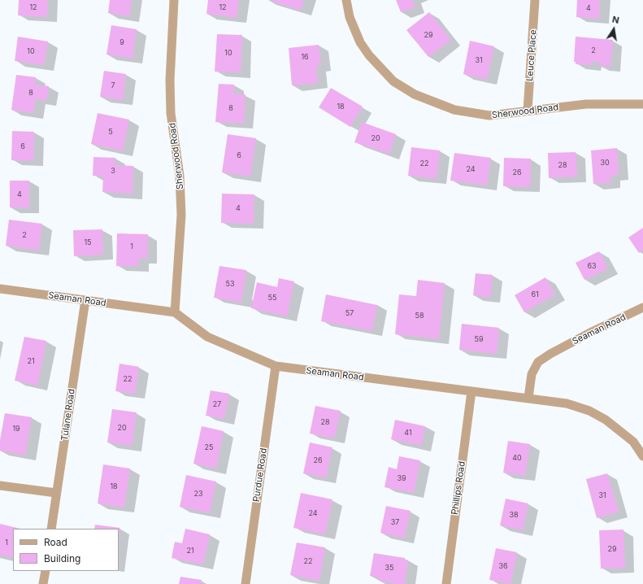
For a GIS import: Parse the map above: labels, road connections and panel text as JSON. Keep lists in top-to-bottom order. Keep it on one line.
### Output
{"streets":{"street":["Leuce Place","Sherwood Road","Seaman Road","Tulane Road","Purdue Road","Phillips Road"]},"crossings":[["Leuce Place","Sherwood Road"],["Sherwood Road","Seaman Road"],["Seaman Road","Tulane Road"],["Seaman Road","Purdue Road"],["Seaman Road","Phillips Road"]],"house_numbers":["12","12","4","29","9","2","10","10","16","31","7","8","18","8","5","20","6","6","30","22","28","24","3","26","4","4","2","15","1","63","53","61","55","57","58","59","21","22","27","28","20","19","41","25","40","26","39","18","23","31","24","38","37","1","29","21","22","36","35"],"legend":["Road","Building"],"north":"top"}
